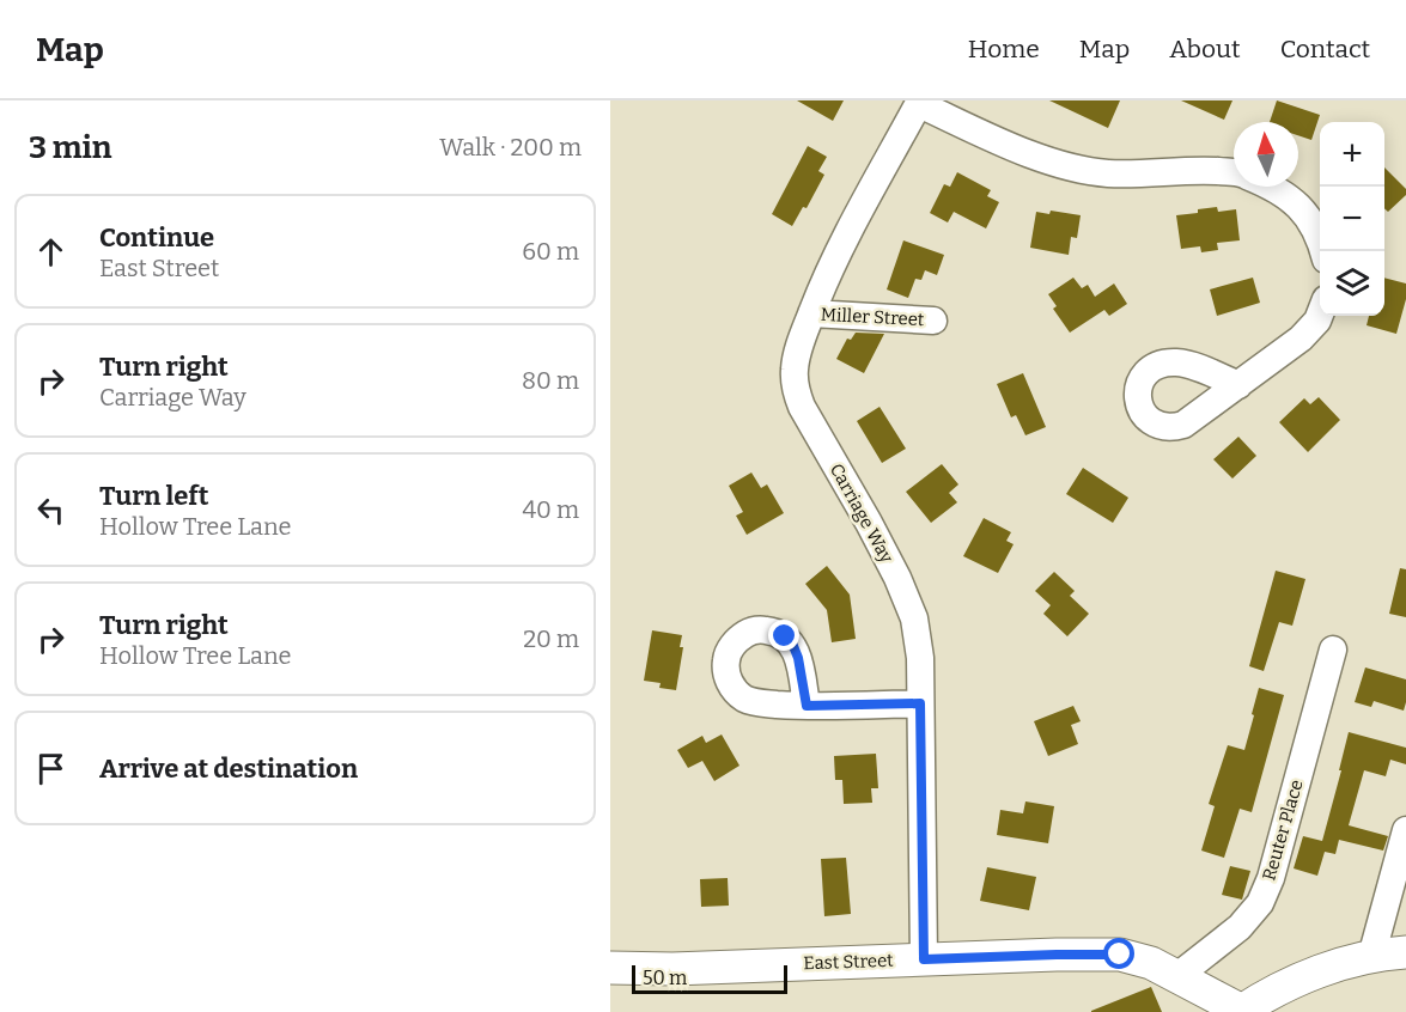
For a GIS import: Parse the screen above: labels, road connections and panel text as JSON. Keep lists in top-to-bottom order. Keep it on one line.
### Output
{"streets":{"main road":["East Street"],"street":["Miller Street","Carriage Way","Reuter Place"]},"crossings":[["Miller Street","Carriage Way"],["Carriage Way","East Street"],["Reuter Place","East Street"]],"scale_bar":"50 m","north":"top","page":{"header":"Map","nav":["Home","Map","About","Contact"],"heading":["3 min","Walk · 200 m"],"map_buttons":["+","−"],"list":[["Continue","East Street","60 m"],["Turn right","Carriage Way","80 m"],["Turn left","Hollow Tree Lane","40 m"],["Turn right","Hollow Tree Lane","20 m"],"Arrive at destination"],"scale":"50 m"}}
